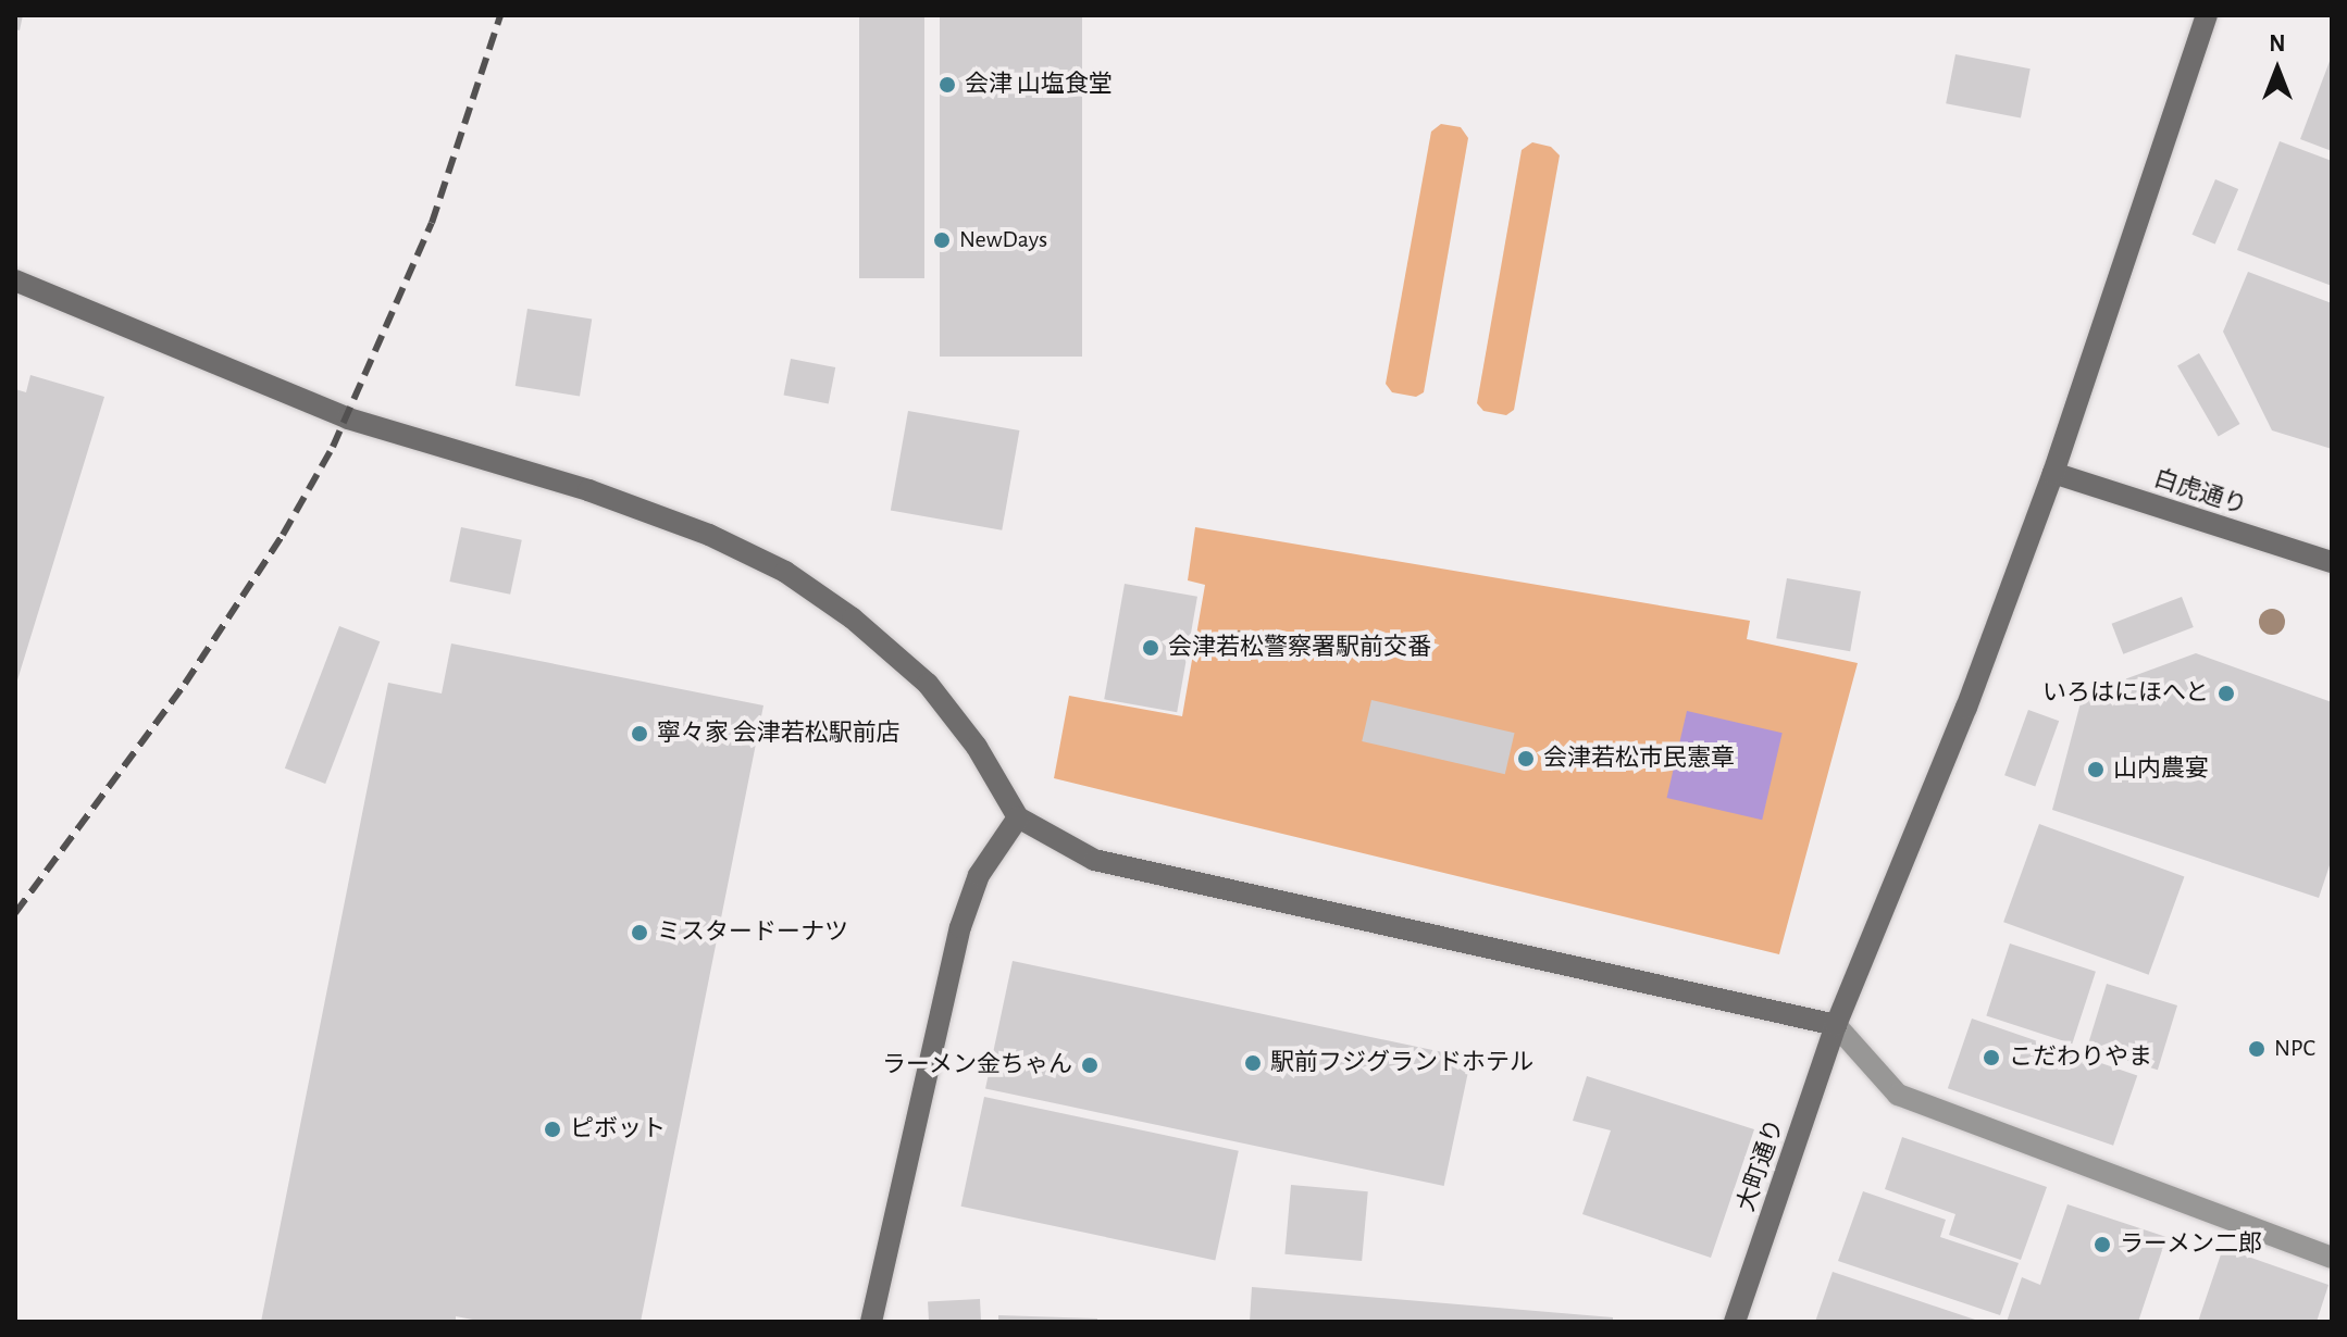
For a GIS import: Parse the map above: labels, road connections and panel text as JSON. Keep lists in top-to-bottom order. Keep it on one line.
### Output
{"streets":{"street":["白虎通り","大町通り"]},"crossings":[["白虎通り","大町通り"]],"places":["会津 山塩食堂","NewDays","会津若松警察署駅前交番","いろはにほへと","寧々家 会津若松駅前店","会津若松市民憲章","山内農宴","ミスタードーナツ","NPC","こだわりやま","駅前フジグランドホテル","ラーメン金ちゃん","ピボット","ラーメン二郎"],"north":"top"}
